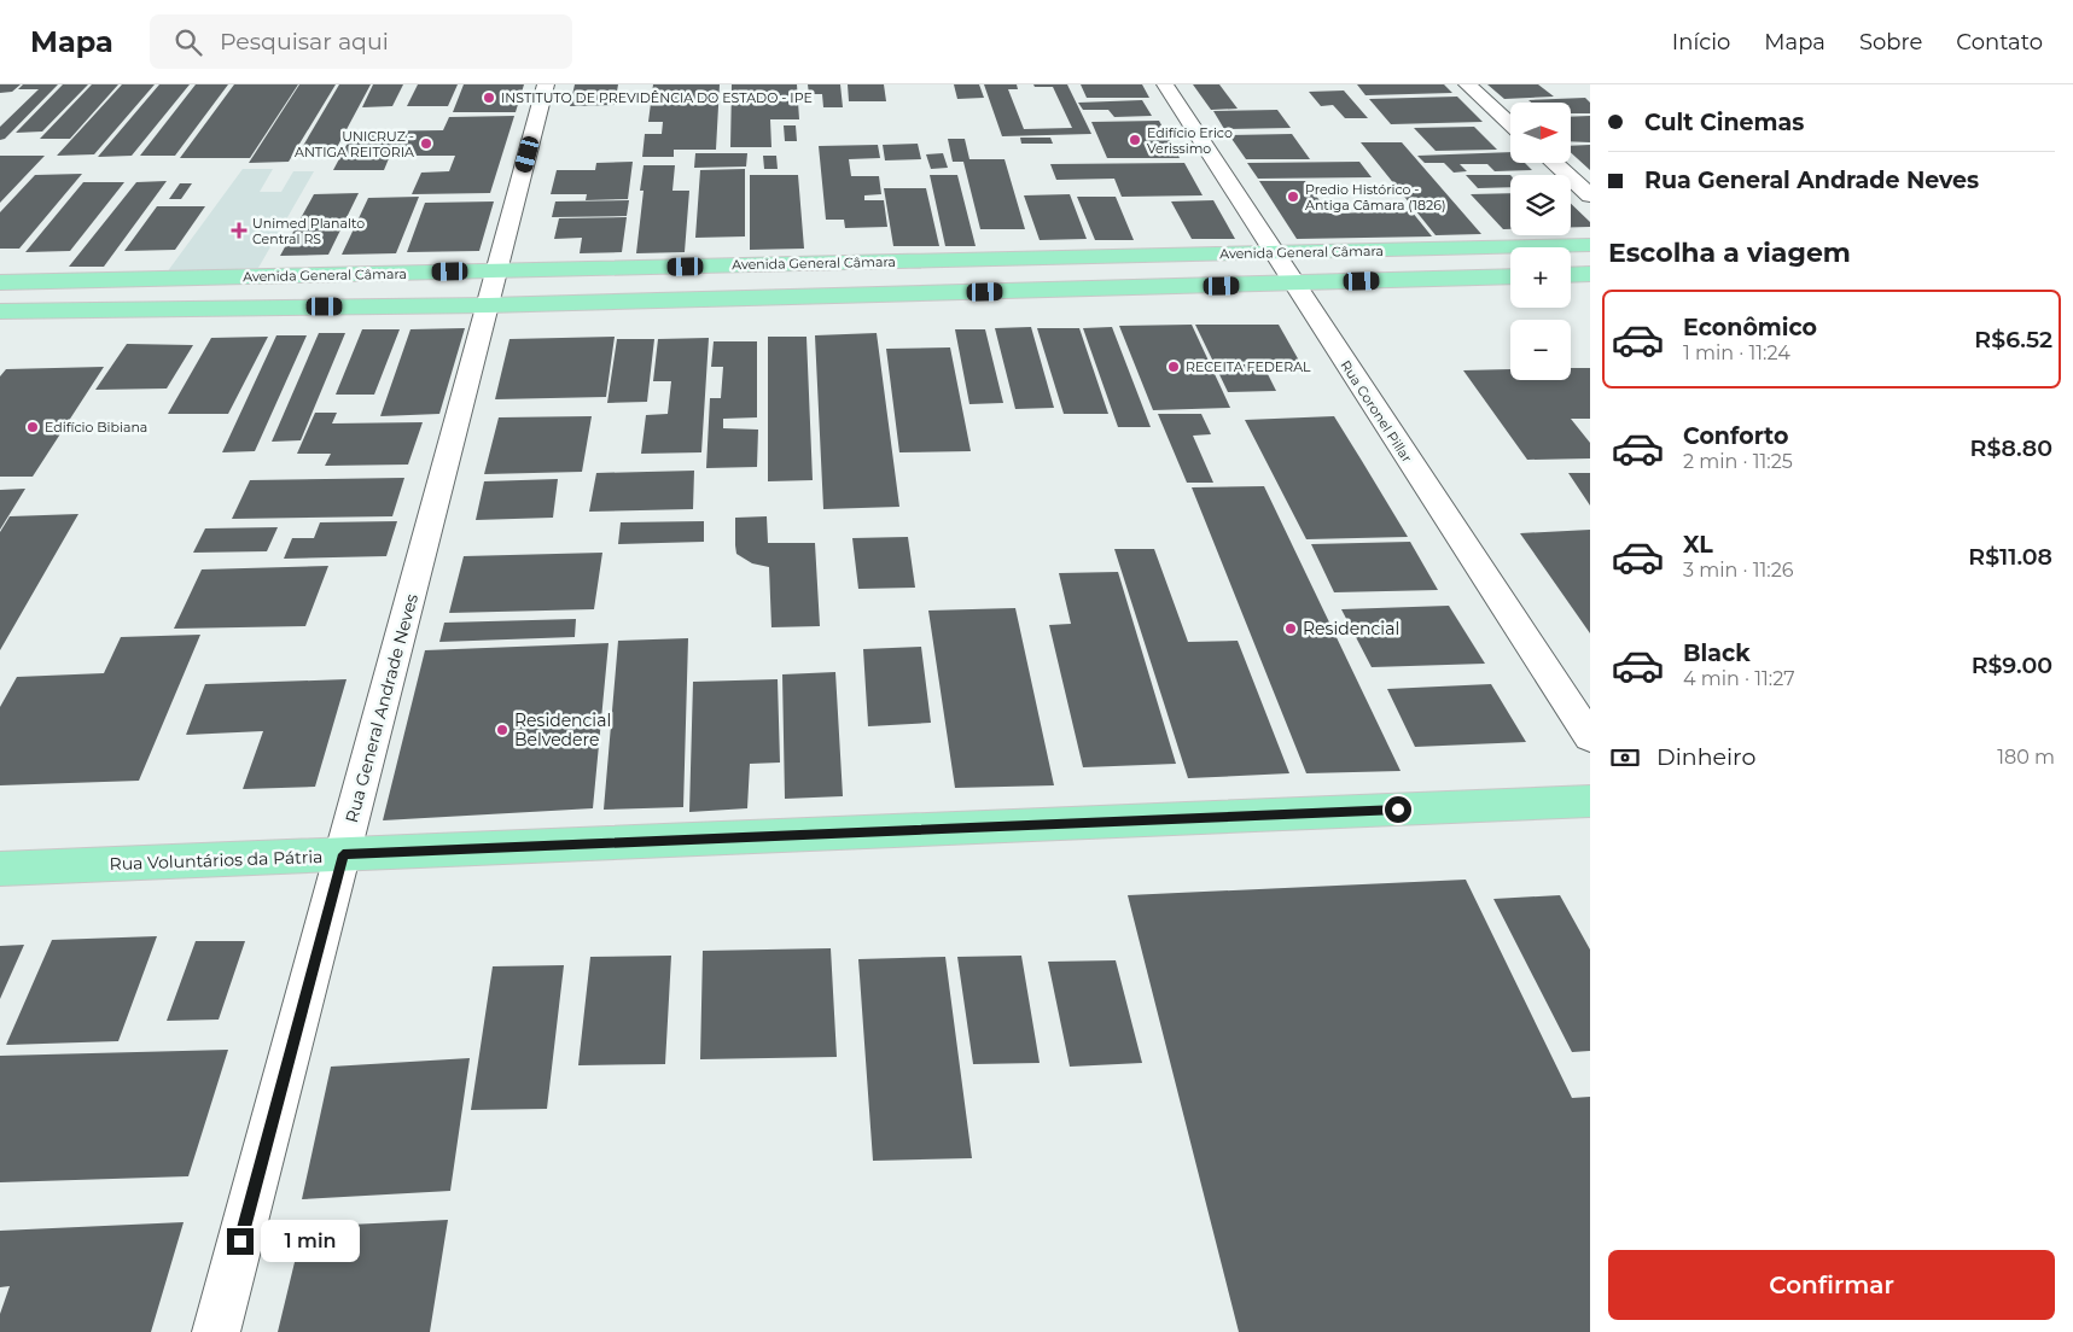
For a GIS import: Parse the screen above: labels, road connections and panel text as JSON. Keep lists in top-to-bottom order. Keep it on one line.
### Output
{"streets":{"main road":["Avenida General Câmara","Rua Voluntários da Pátria"],"street":["Rua Coronel Pillar","Rua General Andrade Neves"]},"crossings":[["Avenida General Câmara","Rua Coronel Pillar"],["Avenida General Câmara","Rua General Andrade Neves"],["Rua General Andrade Neves","Rua Voluntários da Pátria"]],"places":{"other":["INSTITUTO DE PREVIDÊNCIA DO ESTADO - IPE","Edifício Erico Verissimo","UNICRUZ - ANTIGA REITORIA","Predio Histórico - Antiga Câmara (1826)","RECEITA FEDERAL","Edifício Bibiana","Residencial","Residencial Belvedere"],"health":["Unimed Planalto Central RS"]},"north":"right","page":{"header":"Mapa","search":"Pesquisar aqui","nav":["Início","Mapa","Sobre","Contato"],"banner":["Cult Cinemas","Rua General Andrade Neves"],"map_buttons":["+","−"],"heading":"Escolha a viagem","list":[{"name":"Econômico","note":"1 min · 11:24","value":"R$6.52"},{"name":"Conforto","note":"2 min · 11:25","value":"R$8.80"},{"name":"XL","note":"3 min · 11:26","value":"R$11.08"},{"name":"Black","note":"4 min · 11:27","value":"R$9.00"}],"pay":["Dinheiro","180 m"],"bubble":"1 min","buttons":"Confirmar"}}
